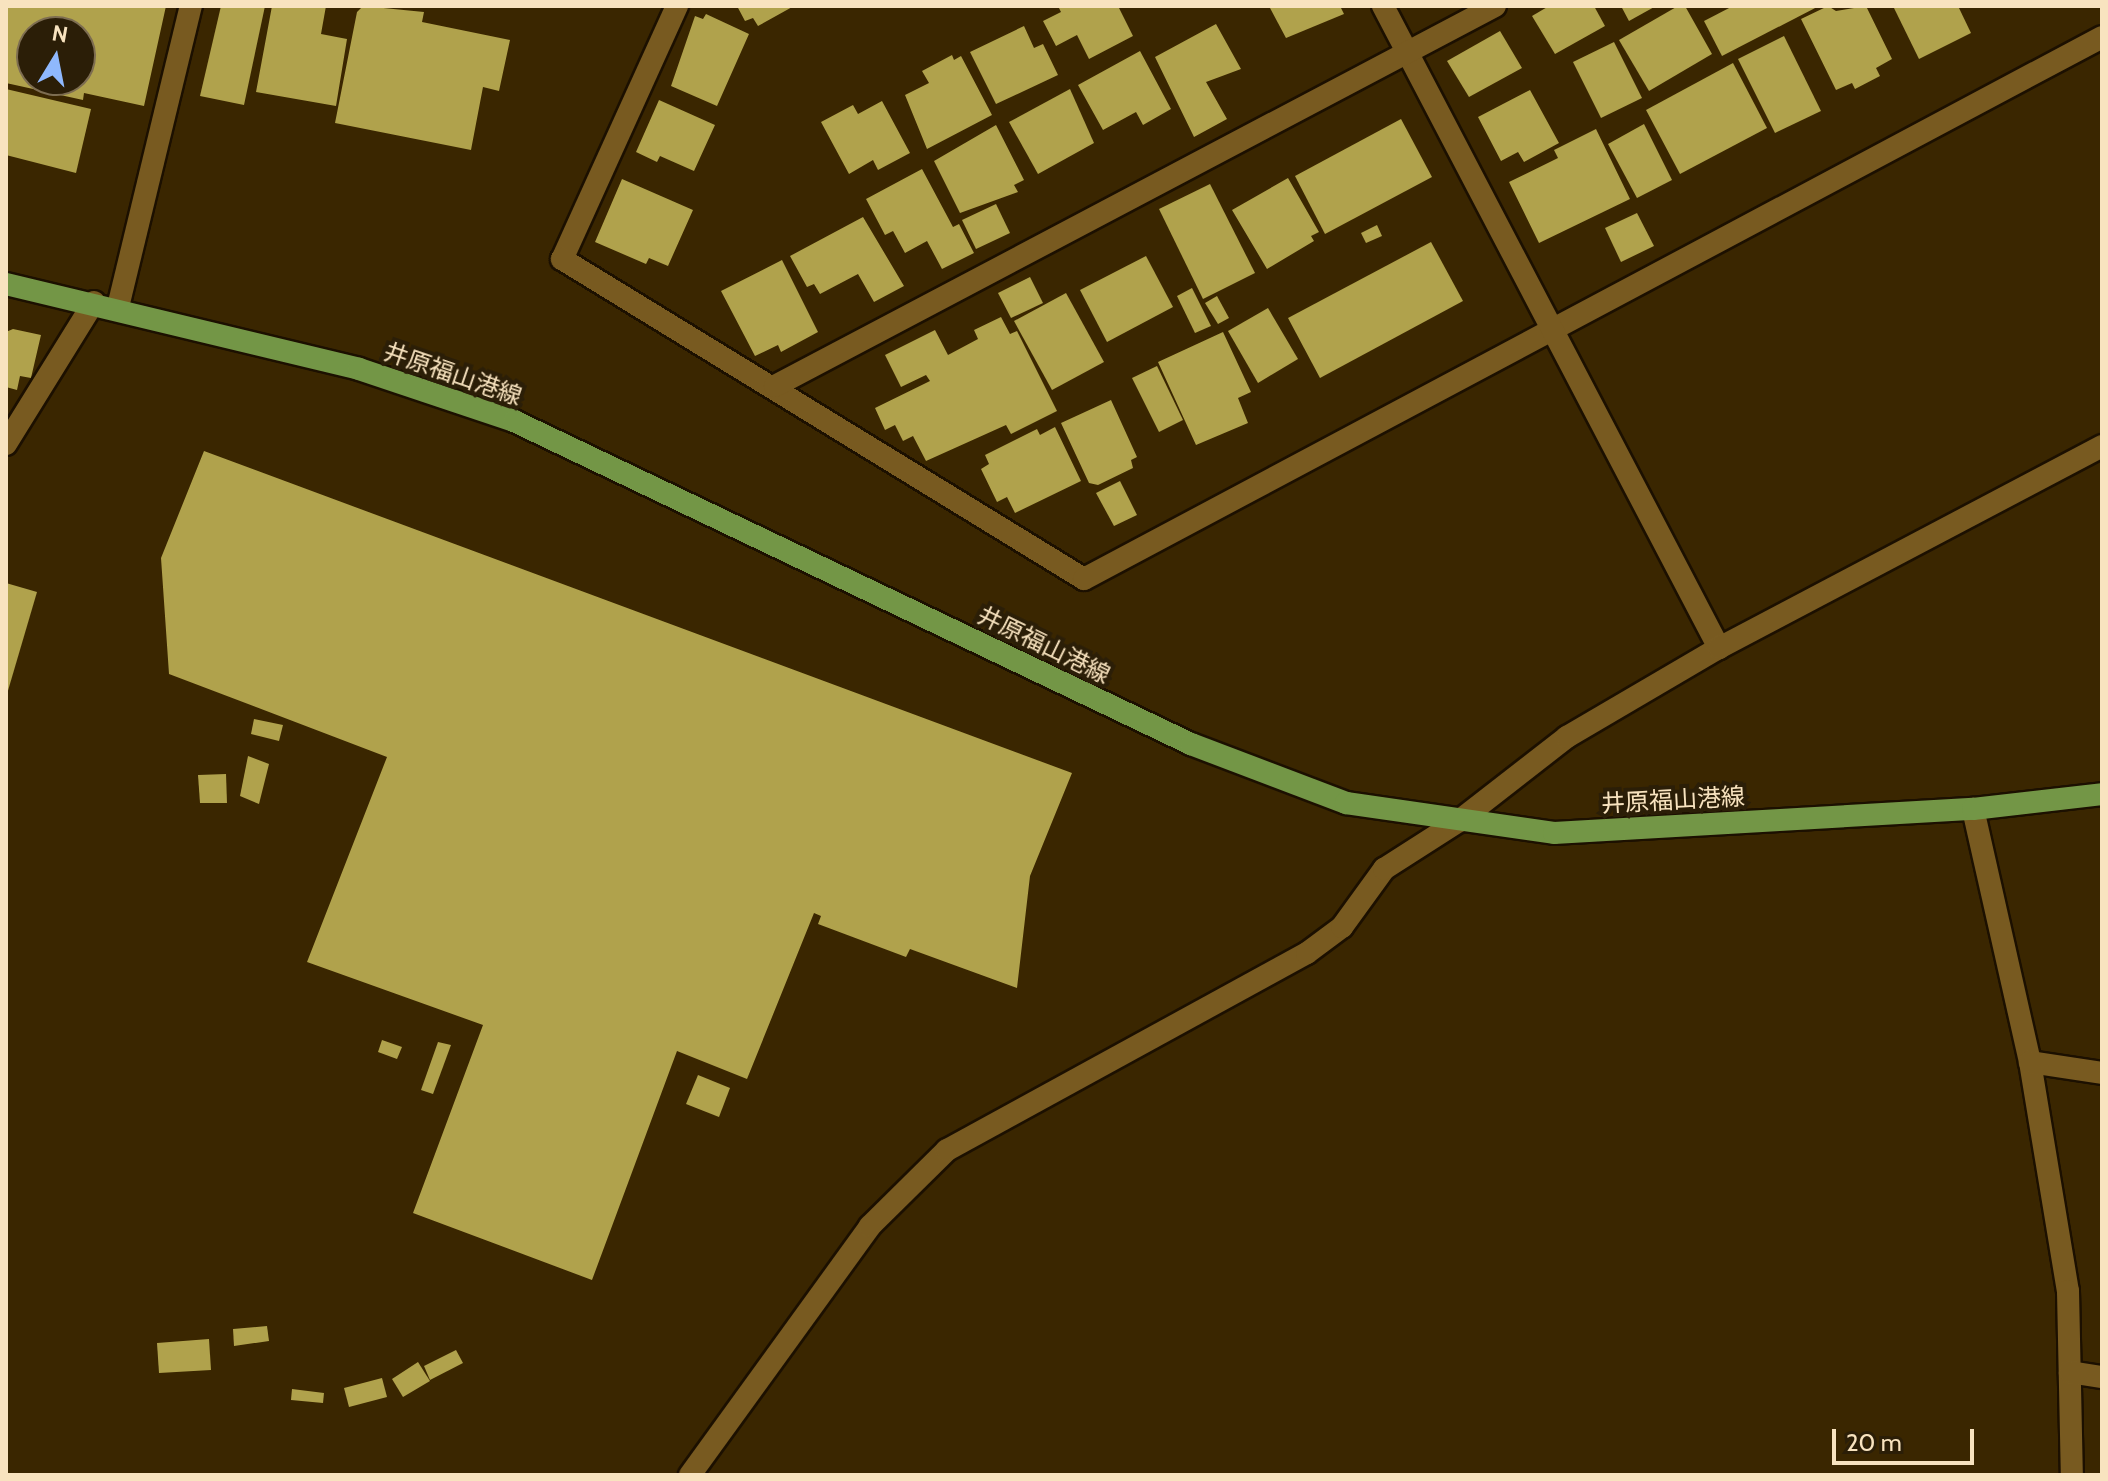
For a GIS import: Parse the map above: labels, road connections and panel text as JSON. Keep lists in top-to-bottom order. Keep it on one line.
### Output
{"streets":{"main road":["井原福山港線"]},"scale_bar":"20 m","north":"top"}
